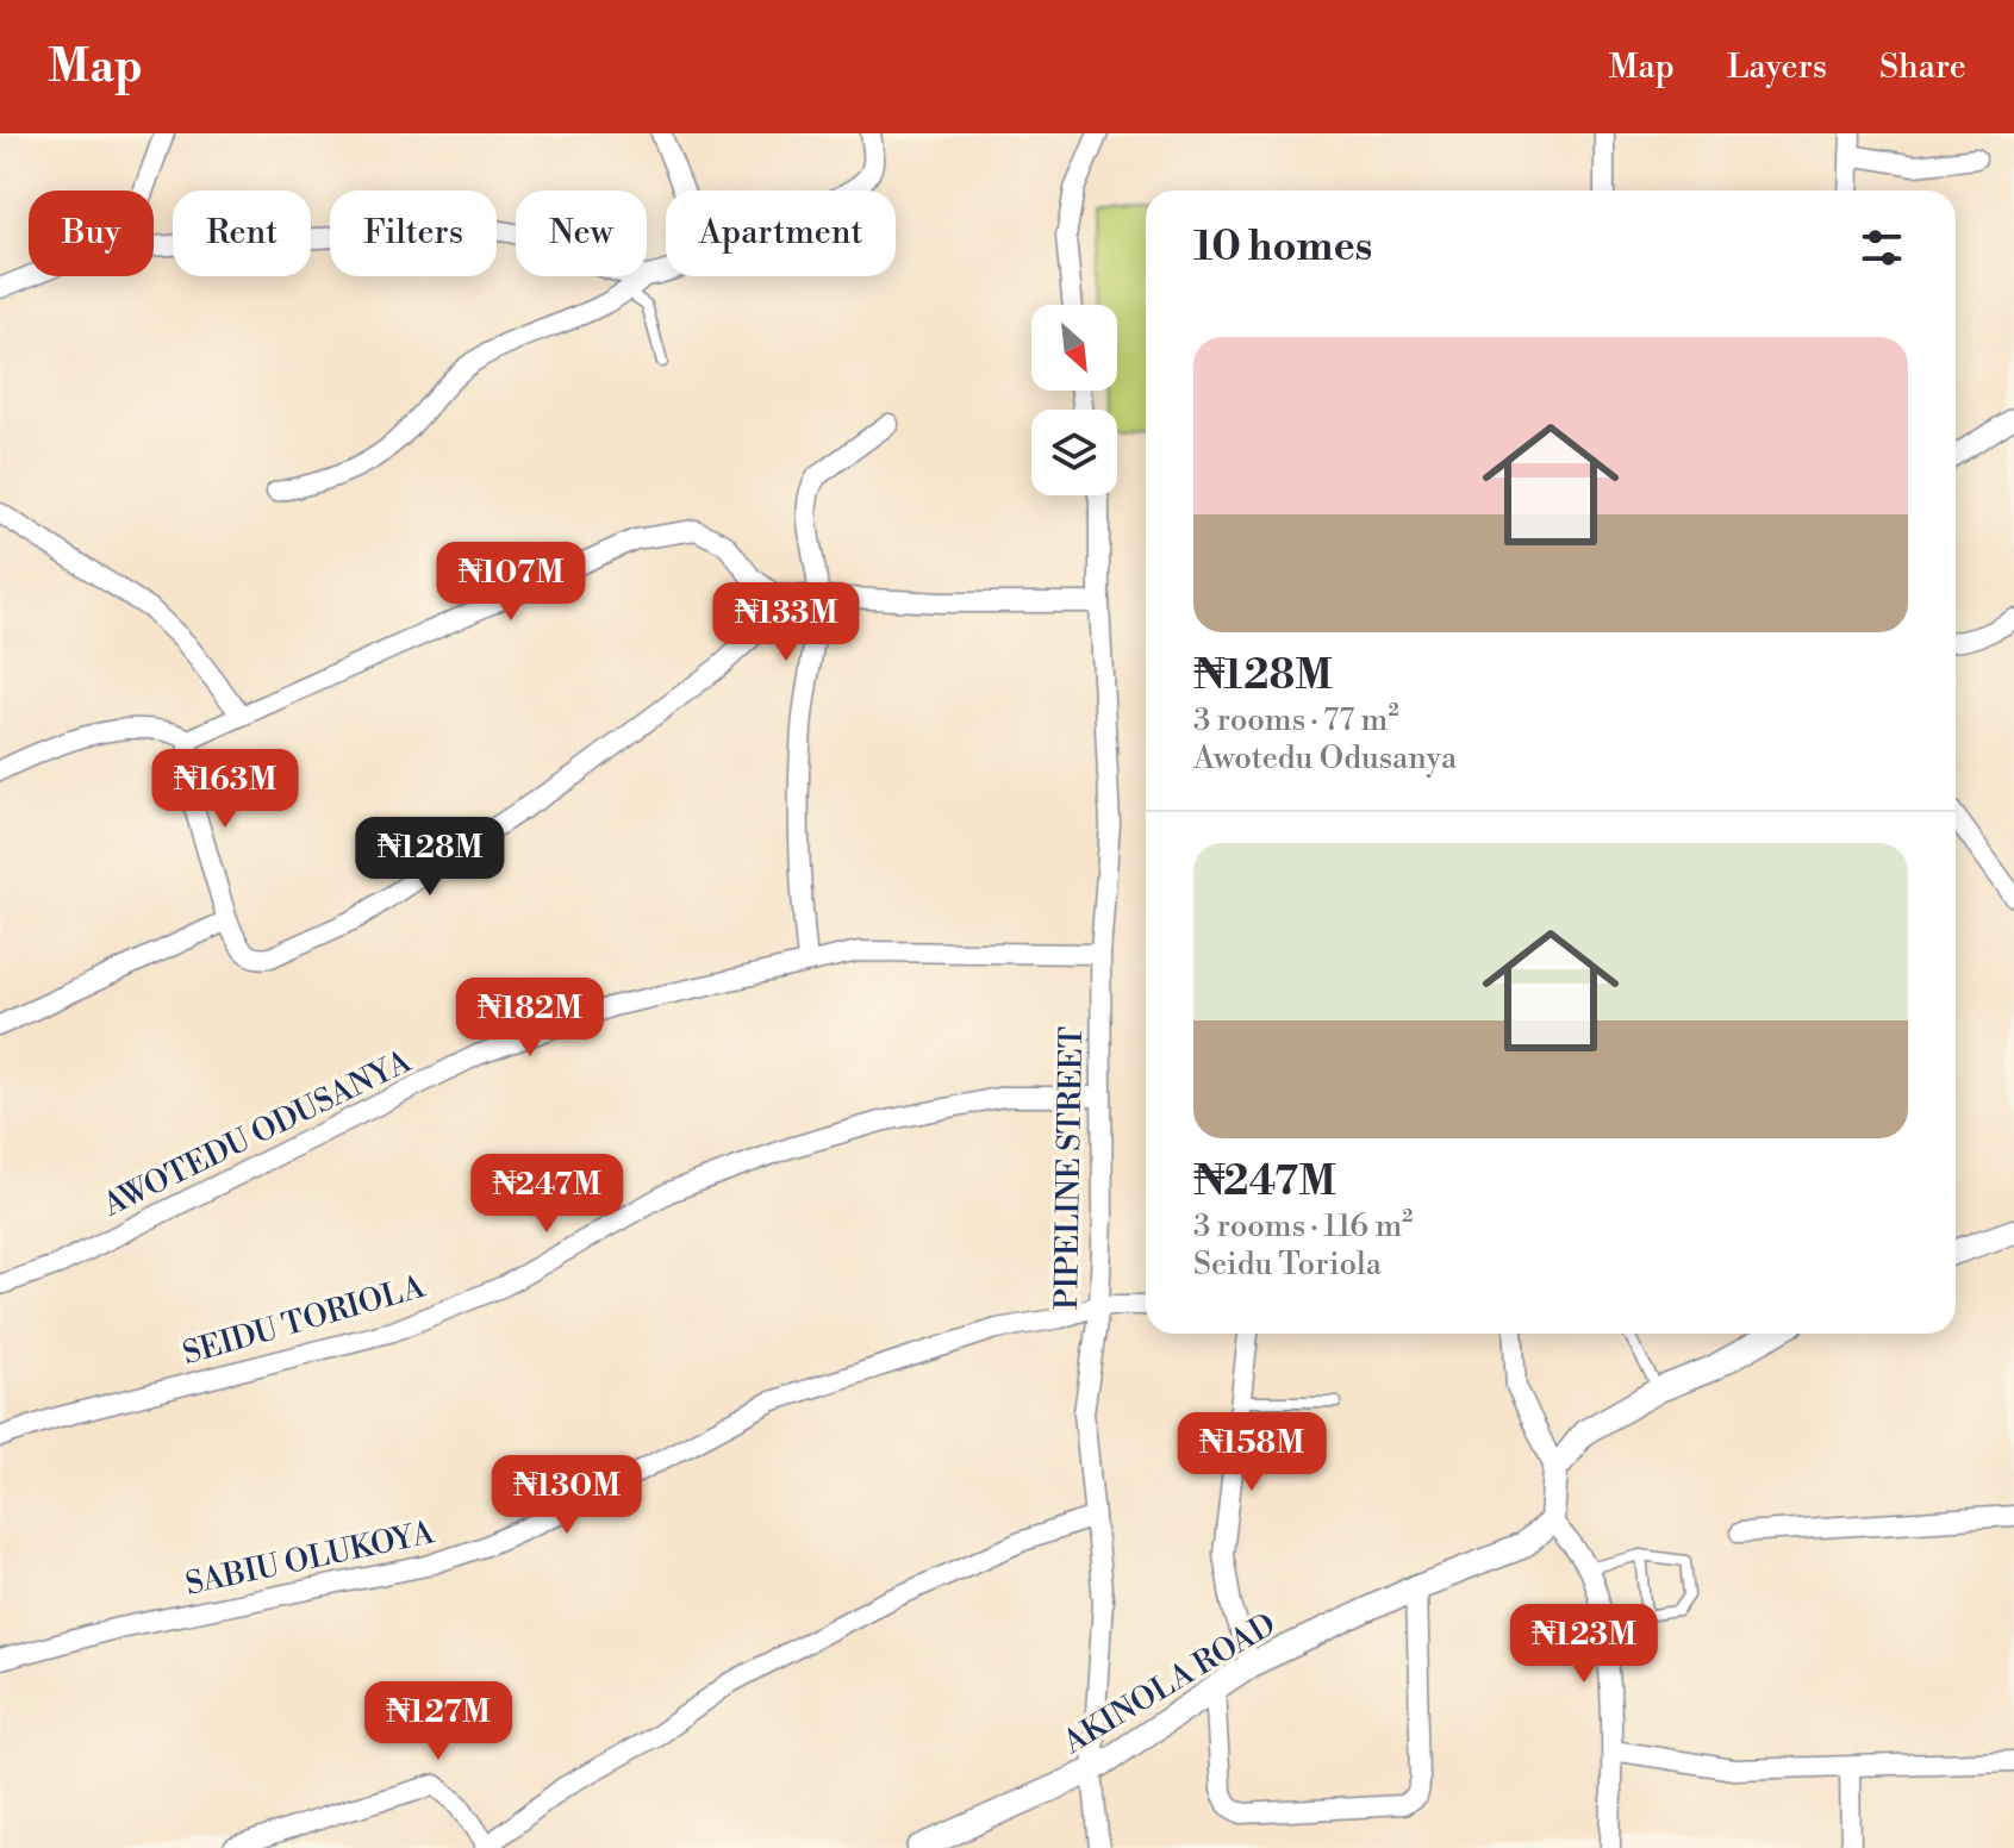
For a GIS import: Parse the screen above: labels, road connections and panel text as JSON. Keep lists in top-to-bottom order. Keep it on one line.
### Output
{"streets":{"street":["AWOTEDU ODUSANYA","PIPELINE STREET","SEIDU TORIOLA","SABIU OLUKOYA","AKINOLA ROAD"]},"crossings":[["AWOTEDU ODUSANYA","PIPELINE STREET"],["PIPELINE STREET","SEIDU TORIOLA"],["PIPELINE STREET","SABIU OLUKOYA"],["PIPELINE STREET","AKINOLA ROAD"]],"north":"bottom right","page":{"header":"Map","nav":["Map","Layers","Share"],"chip":["Buy","Rent","Filters","New","Apartment"],"heading":"10 homes","list":[{"name":"₦128M","note":"3 rooms · 77 m² · Awotedu Odusanya"},{"name":"₦247M","note":"3 rooms · 116 m² · Seidu Toriola"}],"price":["₦107M","₦133M","₦163M","₦128M","₦182M","₦247M","₦158M","₦130M","₦123M","₦127M"]}}
